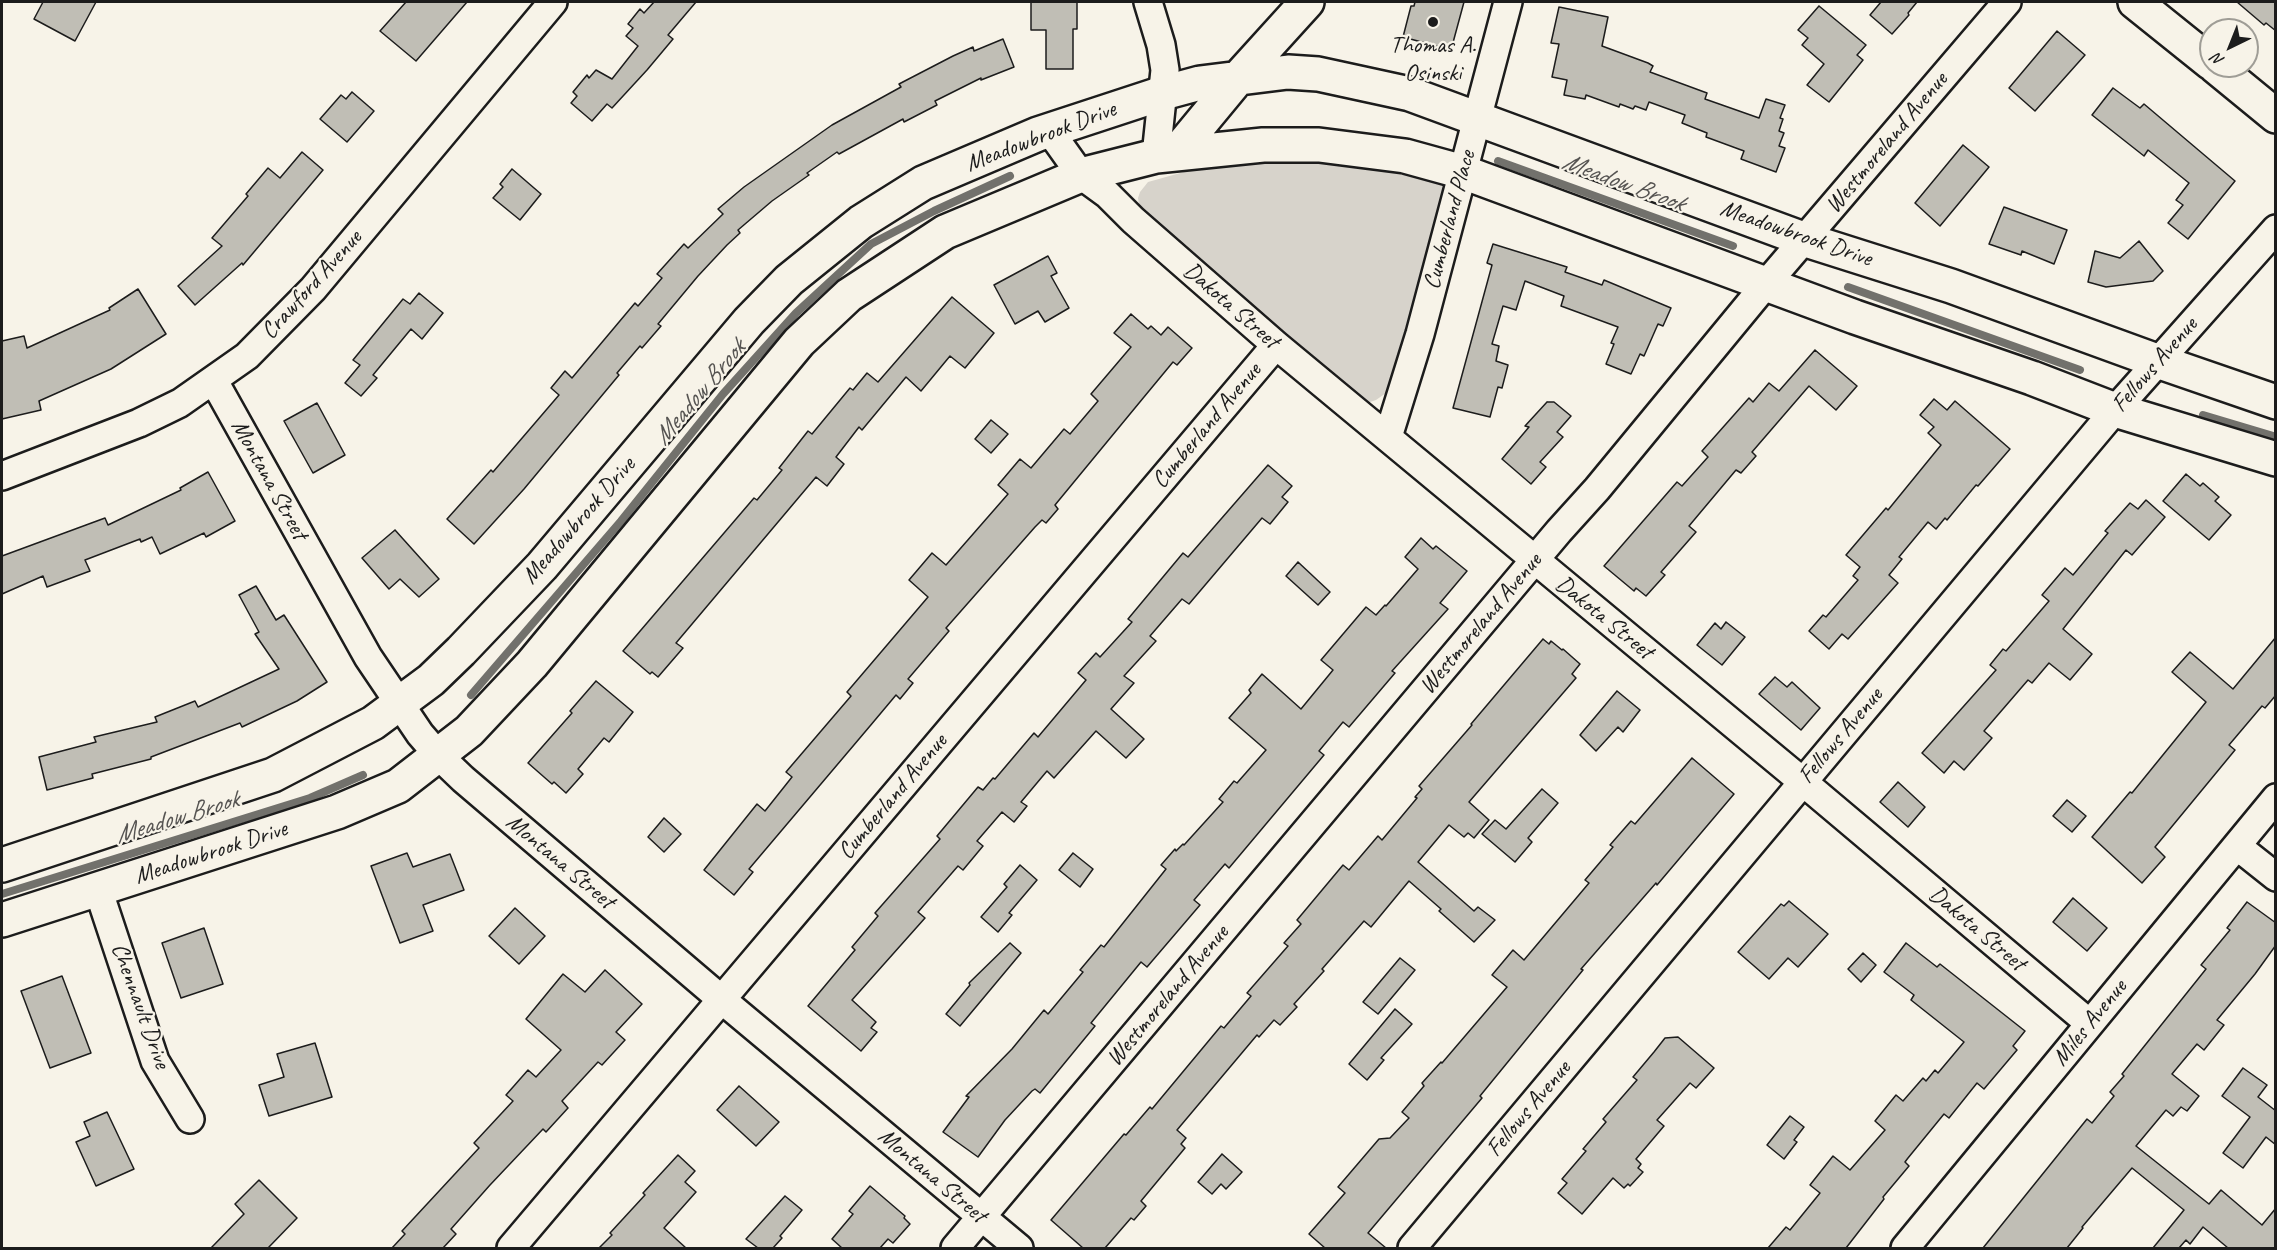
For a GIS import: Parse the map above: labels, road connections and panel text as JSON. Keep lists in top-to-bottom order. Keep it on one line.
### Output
{"streets":{"street":["Meadowbrook Drive","Westmoreland Avenue","Cumberland Place","Crawford Avenue","Dakota Street","Fellows Avenue","Cumberland Avenue","Montana Street","Chennault Drive","Miles Avenue"]},"crossings":[["Meadowbrook Drive","Westmoreland Avenue"],["Meadowbrook Drive","Cumberland Place"],["Meadowbrook Drive","Dakota Street"],["Meadowbrook Drive","Fellows Avenue"],["Meadowbrook Drive","Montana Street"],["Meadowbrook Drive","Chennault Drive"],["Westmoreland Avenue","Dakota Street"],["Westmoreland Avenue","Montana Street"],["Cumberland Place","Dakota Street"],["Crawford Avenue","Montana Street"],["Dakota Street","Fellows Avenue"],["Dakota Street","Cumberland Avenue"],["Dakota Street","Miles Avenue"],["Cumberland Avenue","Montana Street"]],"water":["Meadow Brook"],"places":["Thomas A. Osinski"],"north":"bottom left"}
